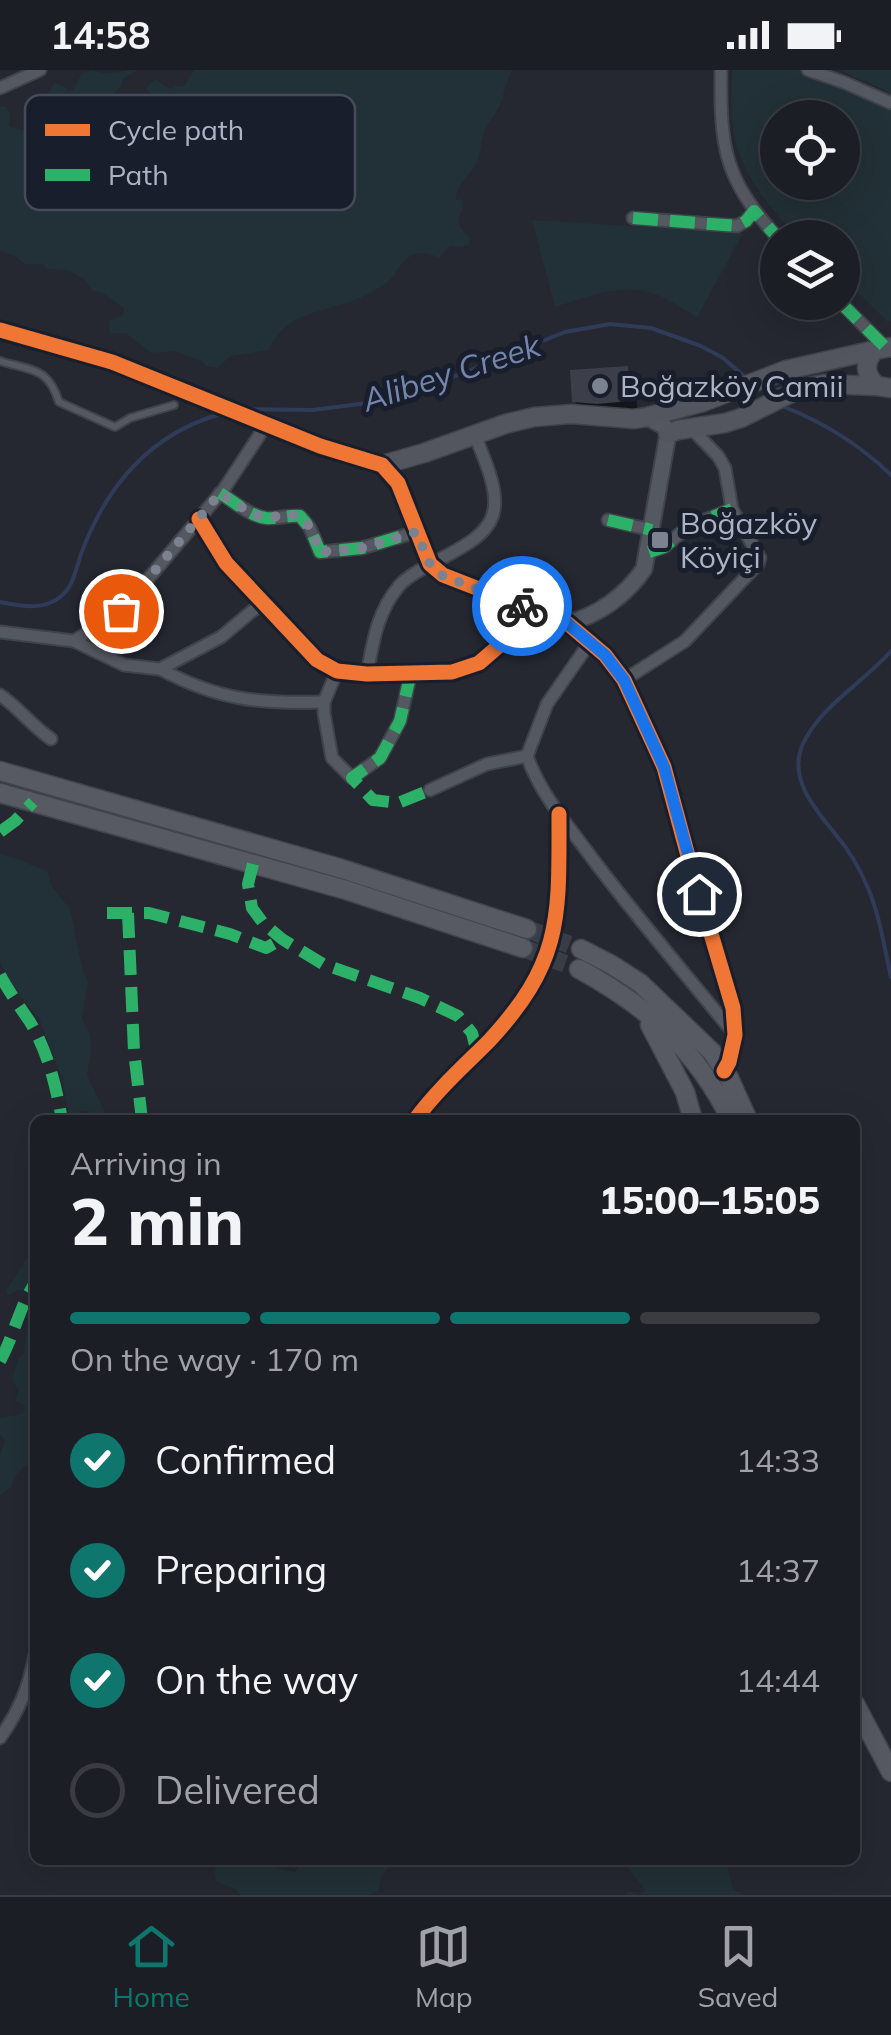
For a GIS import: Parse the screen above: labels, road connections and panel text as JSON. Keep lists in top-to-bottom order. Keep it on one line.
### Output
{"water":["Alibey Creek"],"places":{"other":["Boğazköy Camii"],"transit":["Boğazköy Köyiçi"]},"legend":["Cycle path","Path"],"page":{"status":"14:58","heading":["2 min","Arriving in","15:00–15:05"],"bar":"On the way · 170 m","list":[["Confirmed","14:33"],["Preparing","14:37"],["On the way","14:44"],"Delivered"],"tabs":["Home","Map","Saved"]}}
